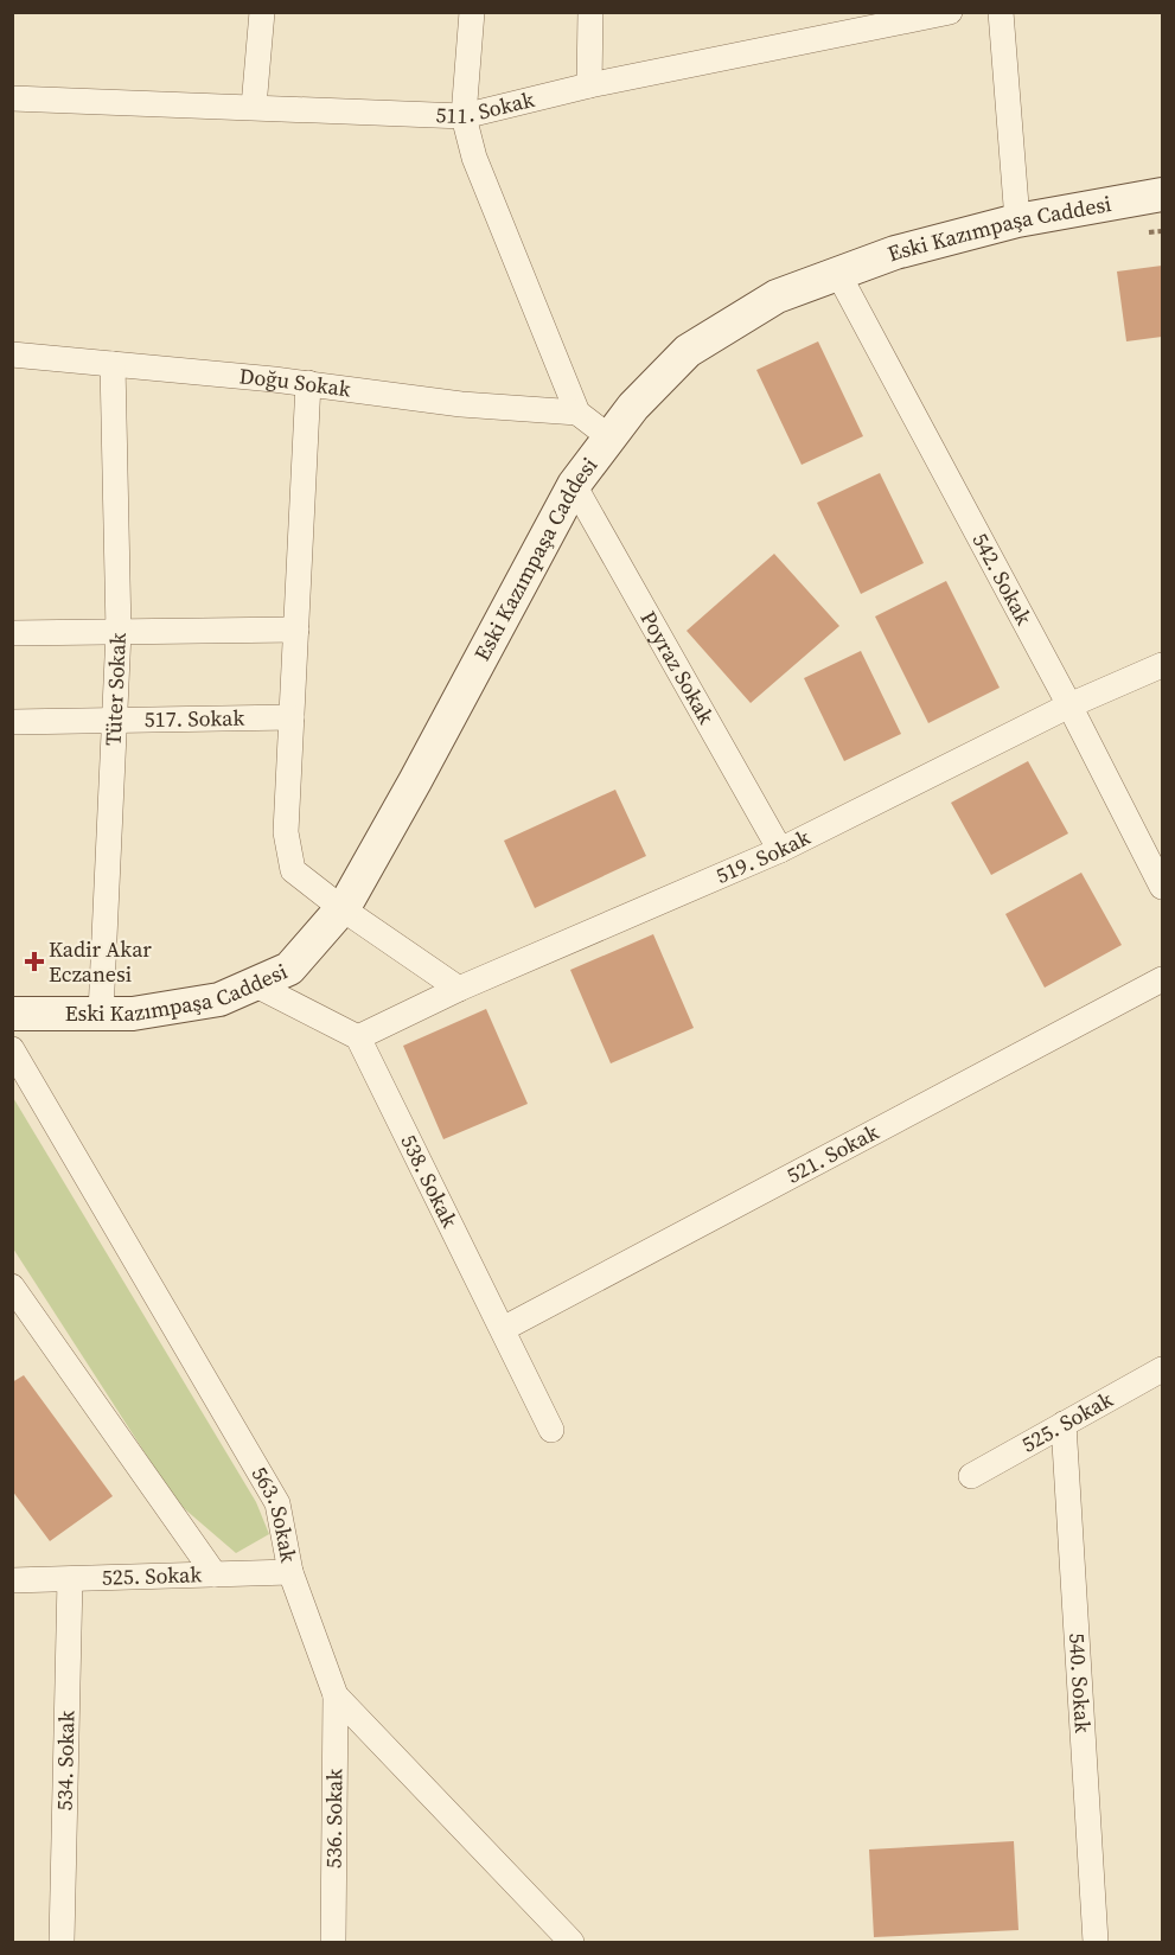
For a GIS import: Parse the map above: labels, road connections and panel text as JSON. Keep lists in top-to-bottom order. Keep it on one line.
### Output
{"streets":{"street":["511. Sokak","Eski Kazımpaşa Caddesi","Doğu Sokak","542. Sokak","Poyraz Sokak","Tüter Sokak","517. Sokak","519. Sokak","521. Sokak","538. Sokak","525. Sokak","563. Sokak","540. Sokak","534. Sokak","536. Sokak"]},"crossings":[["Eski Kazımpaşa Caddesi","542. Sokak"],["Eski Kazımpaşa Caddesi","Poyraz Sokak"],["Eski Kazımpaşa Caddesi","Tüter Sokak"],["Doğu Sokak","Tüter Sokak"],["542. Sokak","519. Sokak"],["Poyraz Sokak","519. Sokak"],["Tüter Sokak","517. Sokak"],["519. Sokak","538. Sokak"],["521. Sokak","538. Sokak"],["525. Sokak","563. Sokak"],["525. Sokak","540. Sokak"],["525. Sokak","534. Sokak"],["563. Sokak","536. Sokak"]],"places":{"health":["Kadir Akar Eczanesi"]}}
